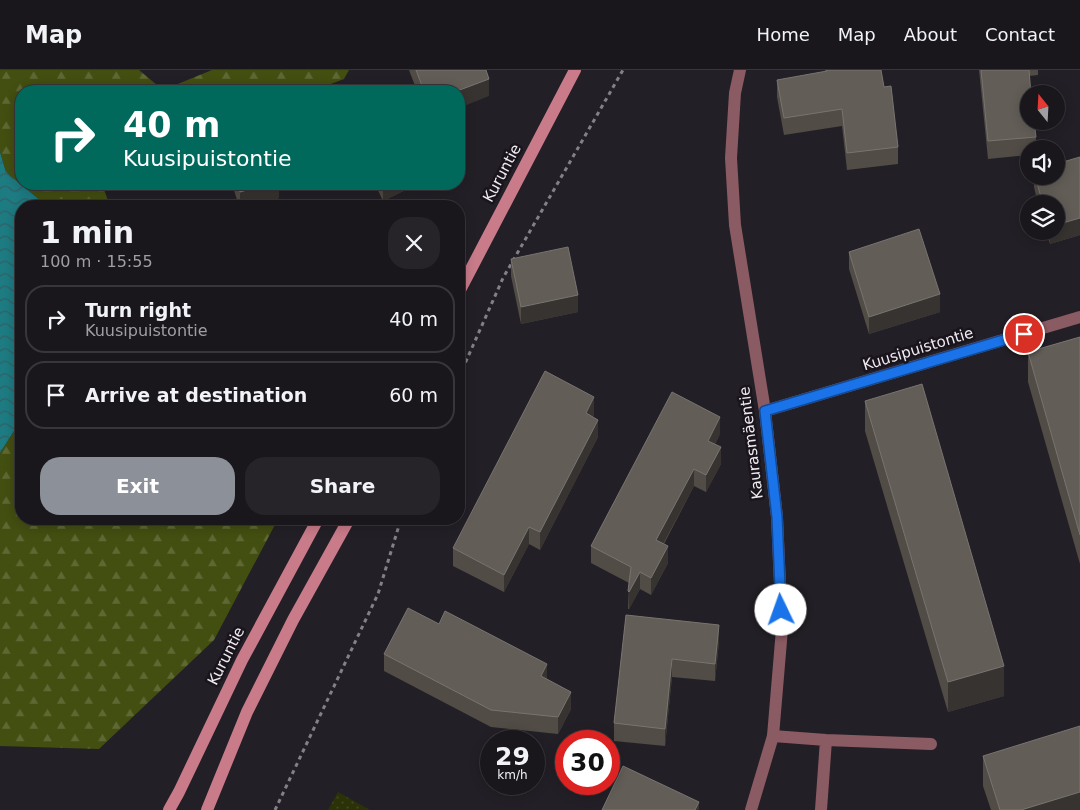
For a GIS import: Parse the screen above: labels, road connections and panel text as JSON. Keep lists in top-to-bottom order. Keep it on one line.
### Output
{"streets":{"main road":["Kuruntie"],"street":["Kuusipuistontie","Kaurasmäentie"]},"crossings":[["Kuusipuistontie","Kaurasmäentie"]],"north":"top","page":{"header":"Map","nav":["Home","Map","About","Contact"],"turn":["40 m","Kuusipuistontie"],"heading":["1 min","100 m · 15:55"],"list":[{"name":"Turn right","note":"Kuusipuistontie","value":"40 m"},{"name":"Arrive at destination","value":"60 m"}],"buttons":["Exit","Share"],"speed":"29 km/h","limit":"30"}}
